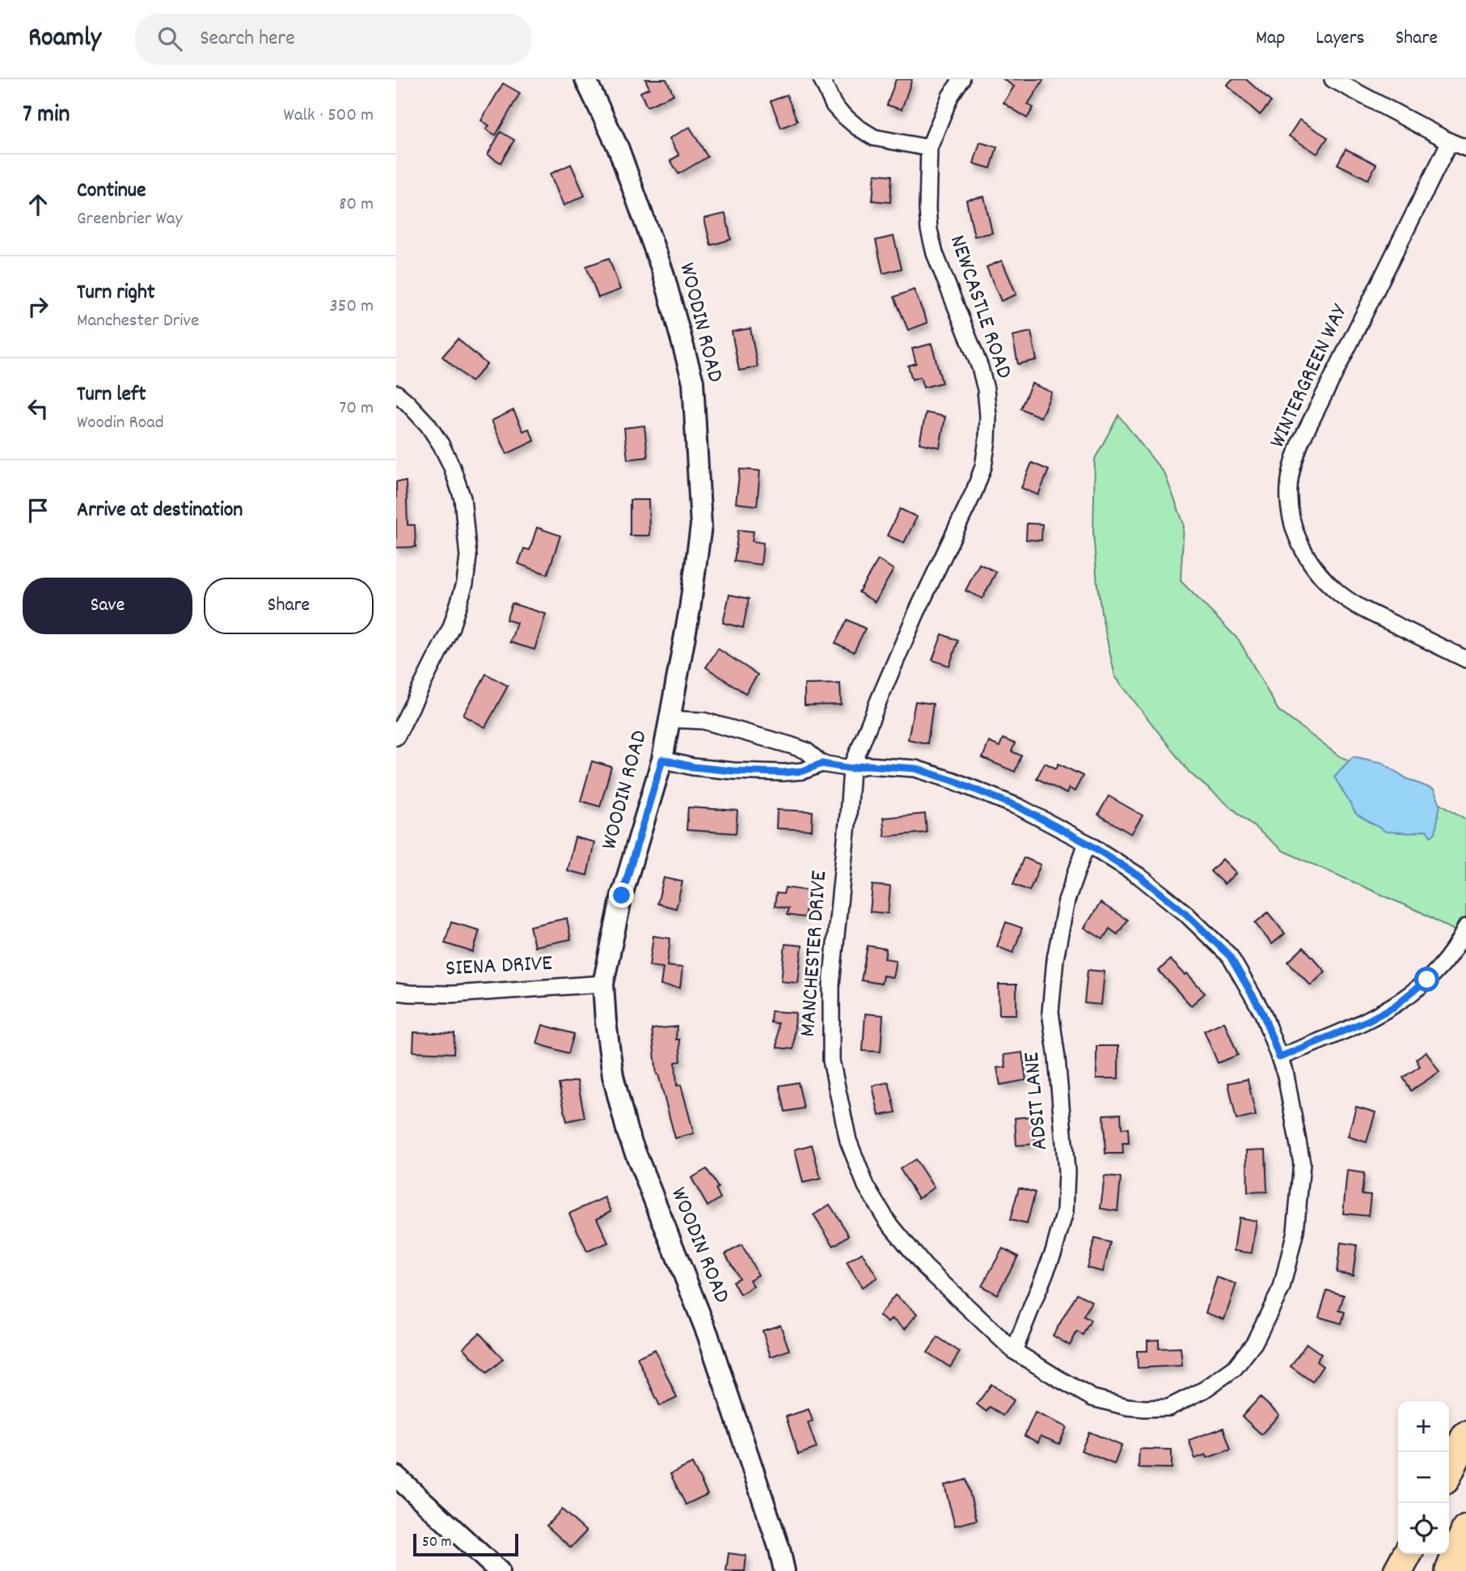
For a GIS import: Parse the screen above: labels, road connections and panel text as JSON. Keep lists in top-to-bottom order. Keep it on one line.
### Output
{"streets":{"street":["NEWCASTLE ROAD","WOODIN ROAD","WINTERGREEN WAY","MANCHESTER DRIVE","SIENA DRIVE","ADSIT LANE"]},"crossings":[["NEWCASTLE ROAD","MANCHESTER DRIVE"],["WOODIN ROAD","MANCHESTER DRIVE"],["WOODIN ROAD","SIENA DRIVE"],["MANCHESTER DRIVE","ADSIT LANE"]],"scale_bar":"50 m","page":{"header":"Roamly","search":"Search here","nav":["Map","Layers","Share"],"heading":["7 min","Walk · 500 m"],"list":[["Continue","Greenbrier Way","80 m"],["Turn right","Manchester Drive","350 m"],["Turn left","Woodin Road","70 m"],"Arrive at destination"],"buttons":["Save","Share"],"map_buttons":["+","−"],"scale":"50 m"}}
